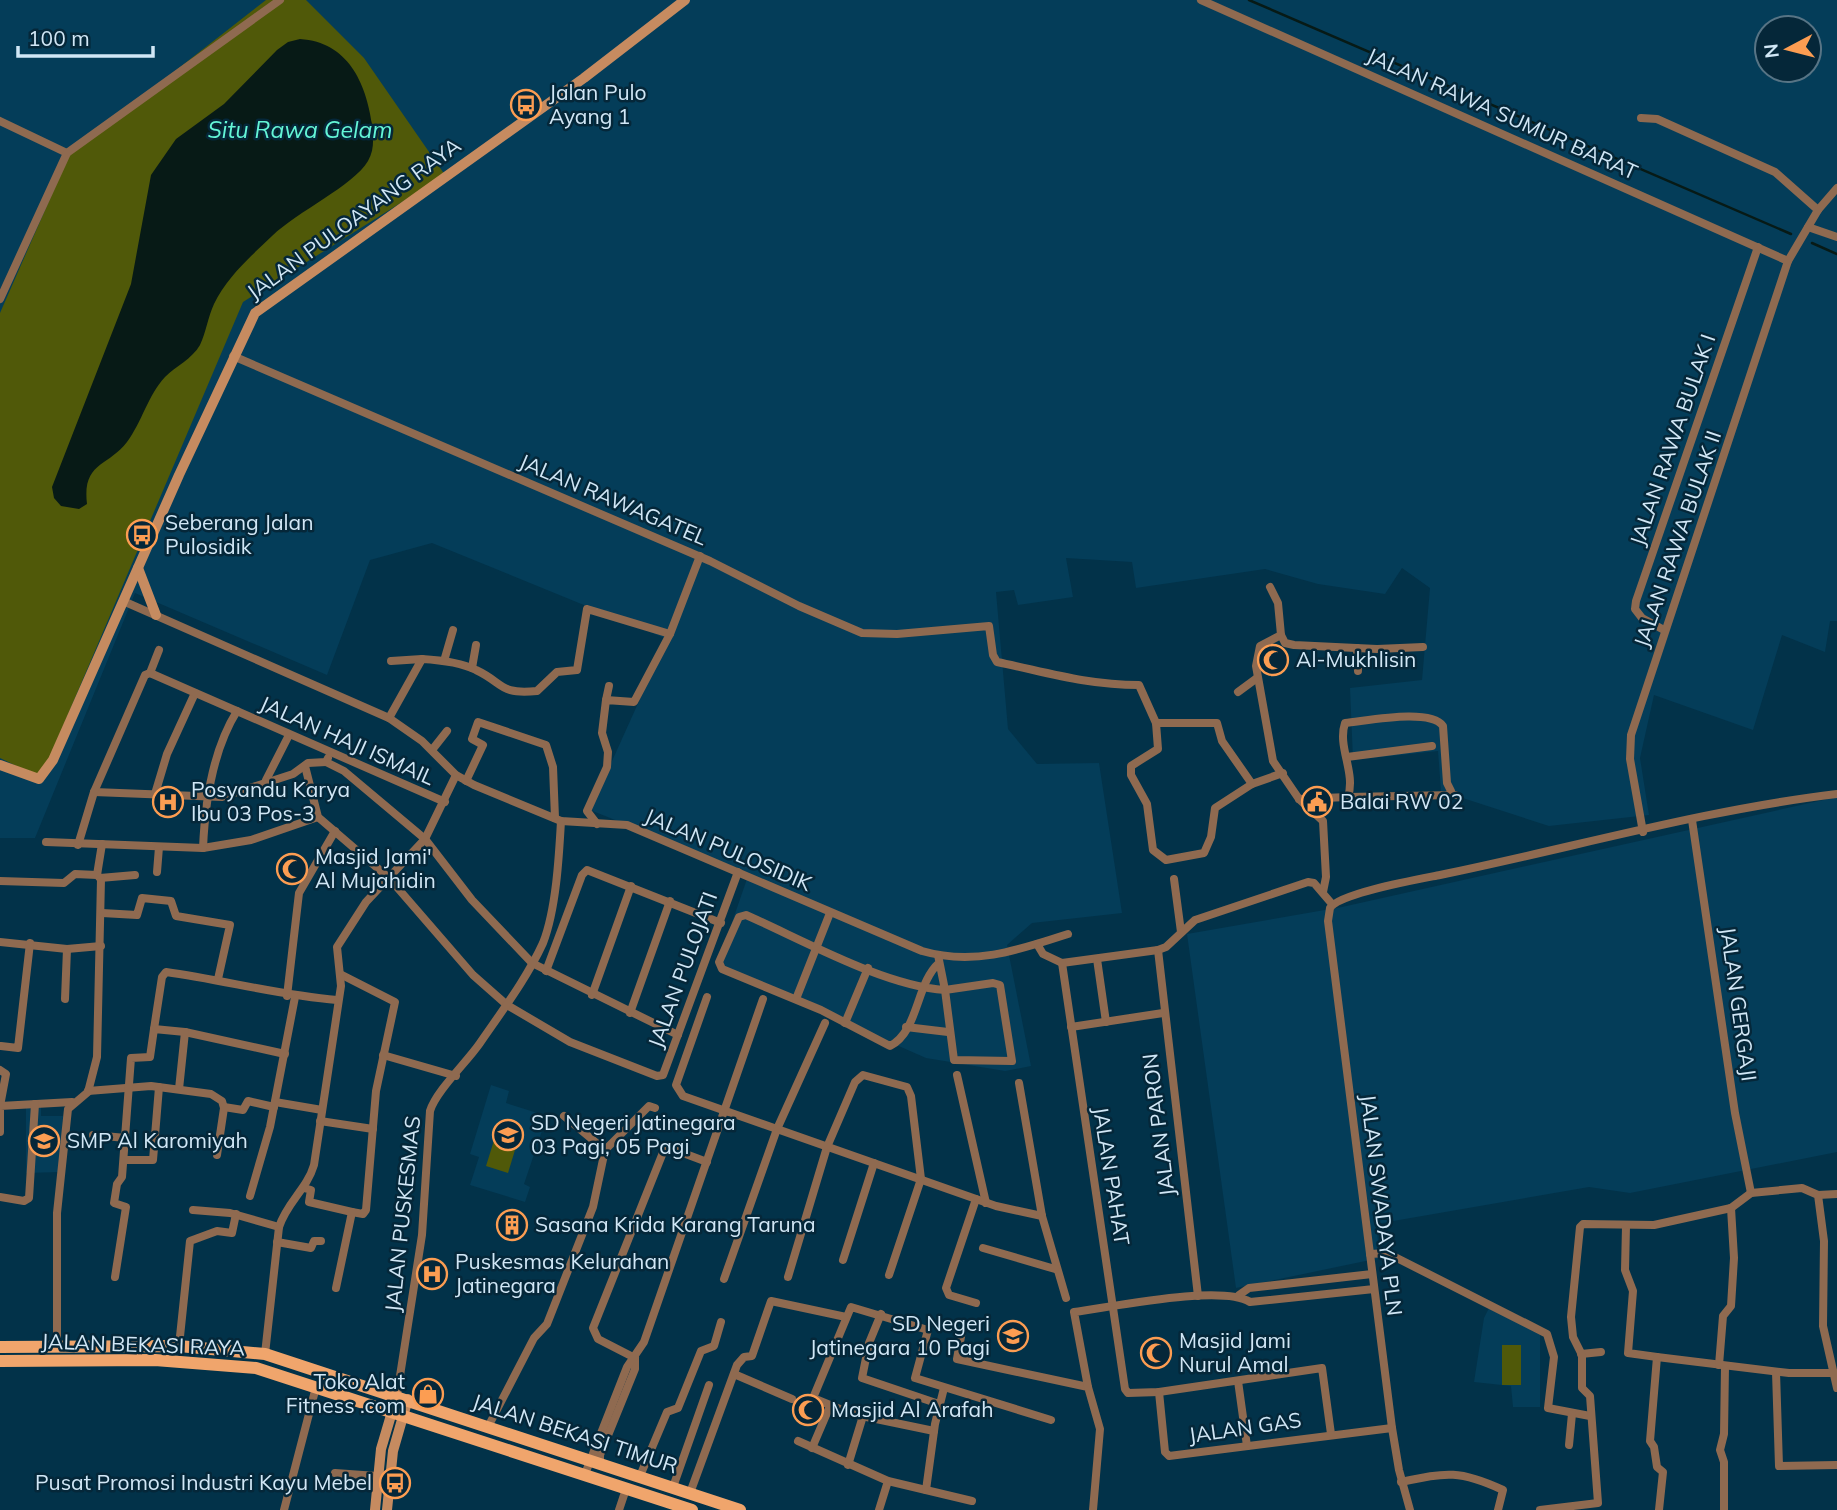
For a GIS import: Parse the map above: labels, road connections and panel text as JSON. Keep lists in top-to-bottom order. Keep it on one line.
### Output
{"streets":{"main road":["JALAN BEKASI RAYA","JALAN BEKASI TIMUR"],"street":["JALAN RAWA SUMUR BARAT","JALAN PULOAYANG RAYA","JALAN RAWA BULAK I","JALAN RAWAGATEL","JALAN RAWA BULAK II","JALAN HAJI ISMAIL","JALAN PULOSIDIK","JALAN PULOJATI","JALAN GERGAJI","JALAN PARON","JALAN PAHAT","JALAN SWADAYA PLN","JALAN PUSKESMAS","JALAN GAS"]},"crossings":[["JALAN RAWA SUMUR BARAT","JALAN RAWA BULAK I"],["JALAN RAWA SUMUR BARAT","JALAN RAWA BULAK II"],["JALAN PULOAYANG RAYA","JALAN RAWAGATEL"],["JALAN PULOAYANG RAYA","JALAN PULOSIDIK"],["JALAN RAWA BULAK I","JALAN RAWA BULAK II"],["JALAN HAJI ISMAIL","JALAN PULOSIDIK"],["JALAN HAJI ISMAIL","JALAN BEKASI RAYA"],["JALAN PULOSIDIK","JALAN PULOJATI"],["JALAN PULOSIDIK","JALAN PUSKESMAS"],["JALAN PULOJATI","JALAN PUSKESMAS"],["JALAN PAHAT","JALAN GAS"],["JALAN SWADAYA PLN","JALAN GAS"],["JALAN PUSKESMAS","JALAN BEKASI RAYA"],["JALAN PUSKESMAS","JALAN BEKASI TIMUR"],["JALAN BEKASI RAYA","JALAN BEKASI TIMUR"]],"water":["Situ Rawa Gelam"],"places":{"bus stop":["Jalan Pulo Ayang 1","Seberang Jalan Pulosidik","Pusat Promosi Industri Kayu Mebel"],"mosque":["Al-Mukhlisin","Masjid Jami' Al Mujahidin","Masjid Jami Nurul Amal","Masjid Al Arafah"],"hospital":["Posyandu Karya Ibu 03 Pos-3","Puskesmas Kelurahan Jatinegara"],"public building":["Balai RW 02"],"school or university":["SD Negeri Jatinegara 03 Pagi, 05 Pagi","SMP Al Karomiyah","SD Negeri Jatinegara 10 Pagi"],"building":["Sasana Krida Karang Taruna"],"shop":["Toko Alat Fitness .com"]},"scale_bar":"100 m","north":"left"}
